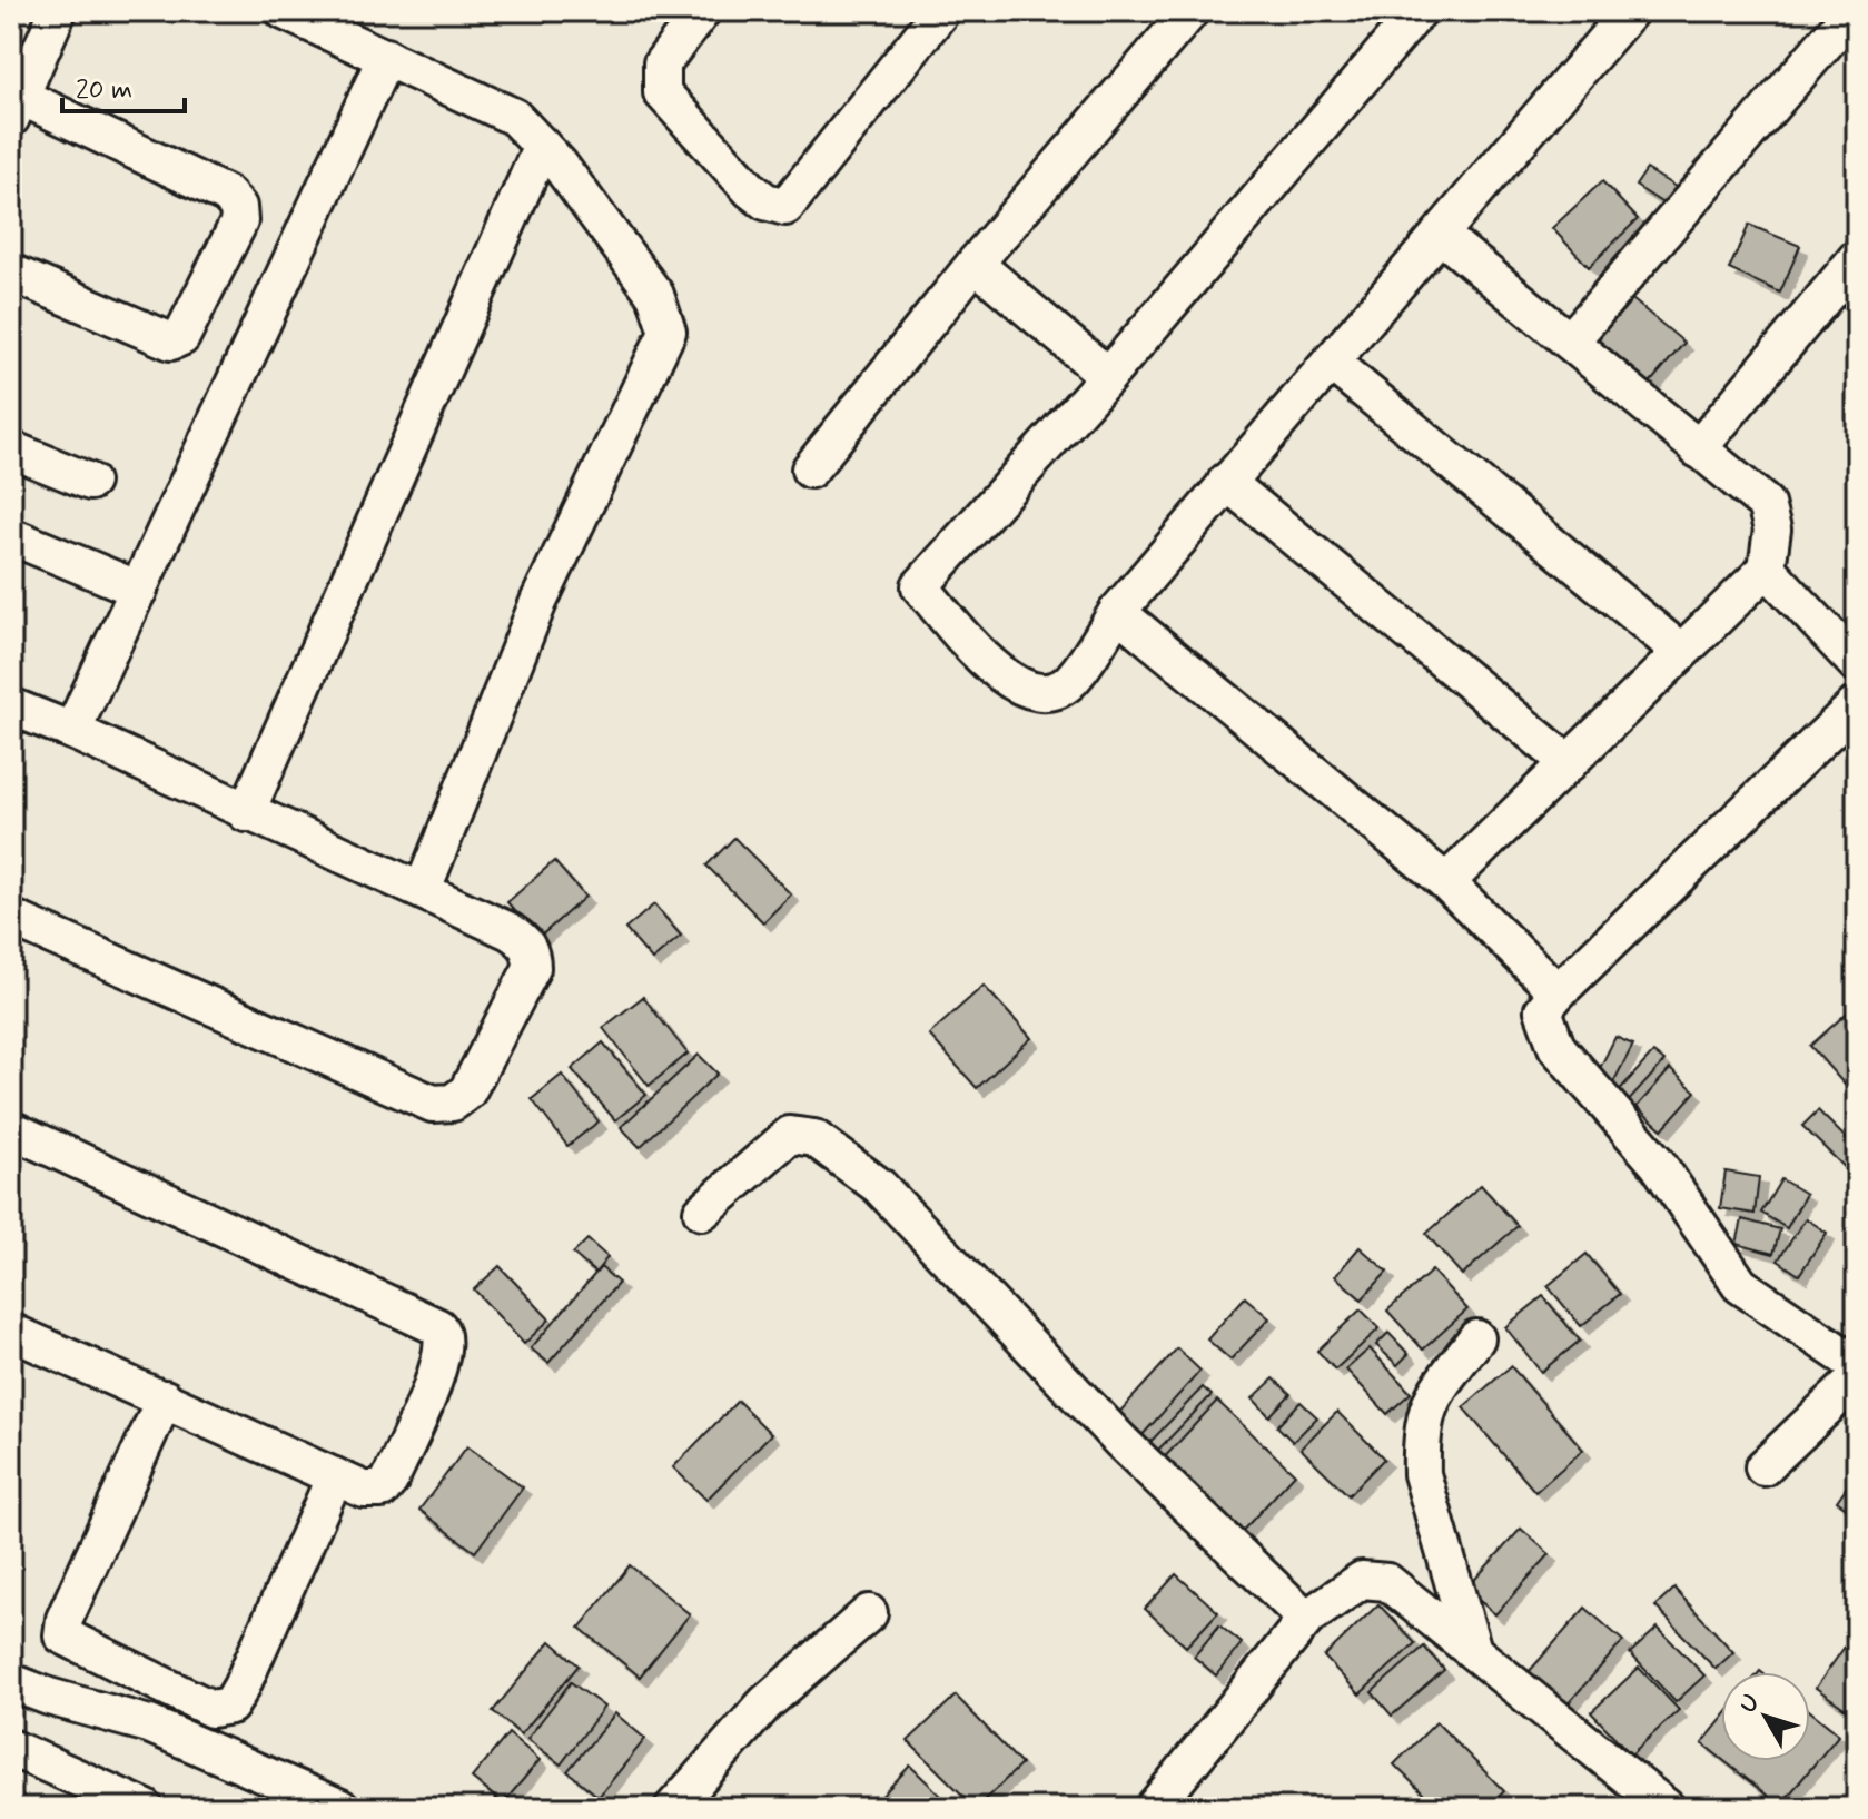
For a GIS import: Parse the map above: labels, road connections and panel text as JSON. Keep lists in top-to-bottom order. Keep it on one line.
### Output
{"scale_bar":"20 m","north":"top left"}
